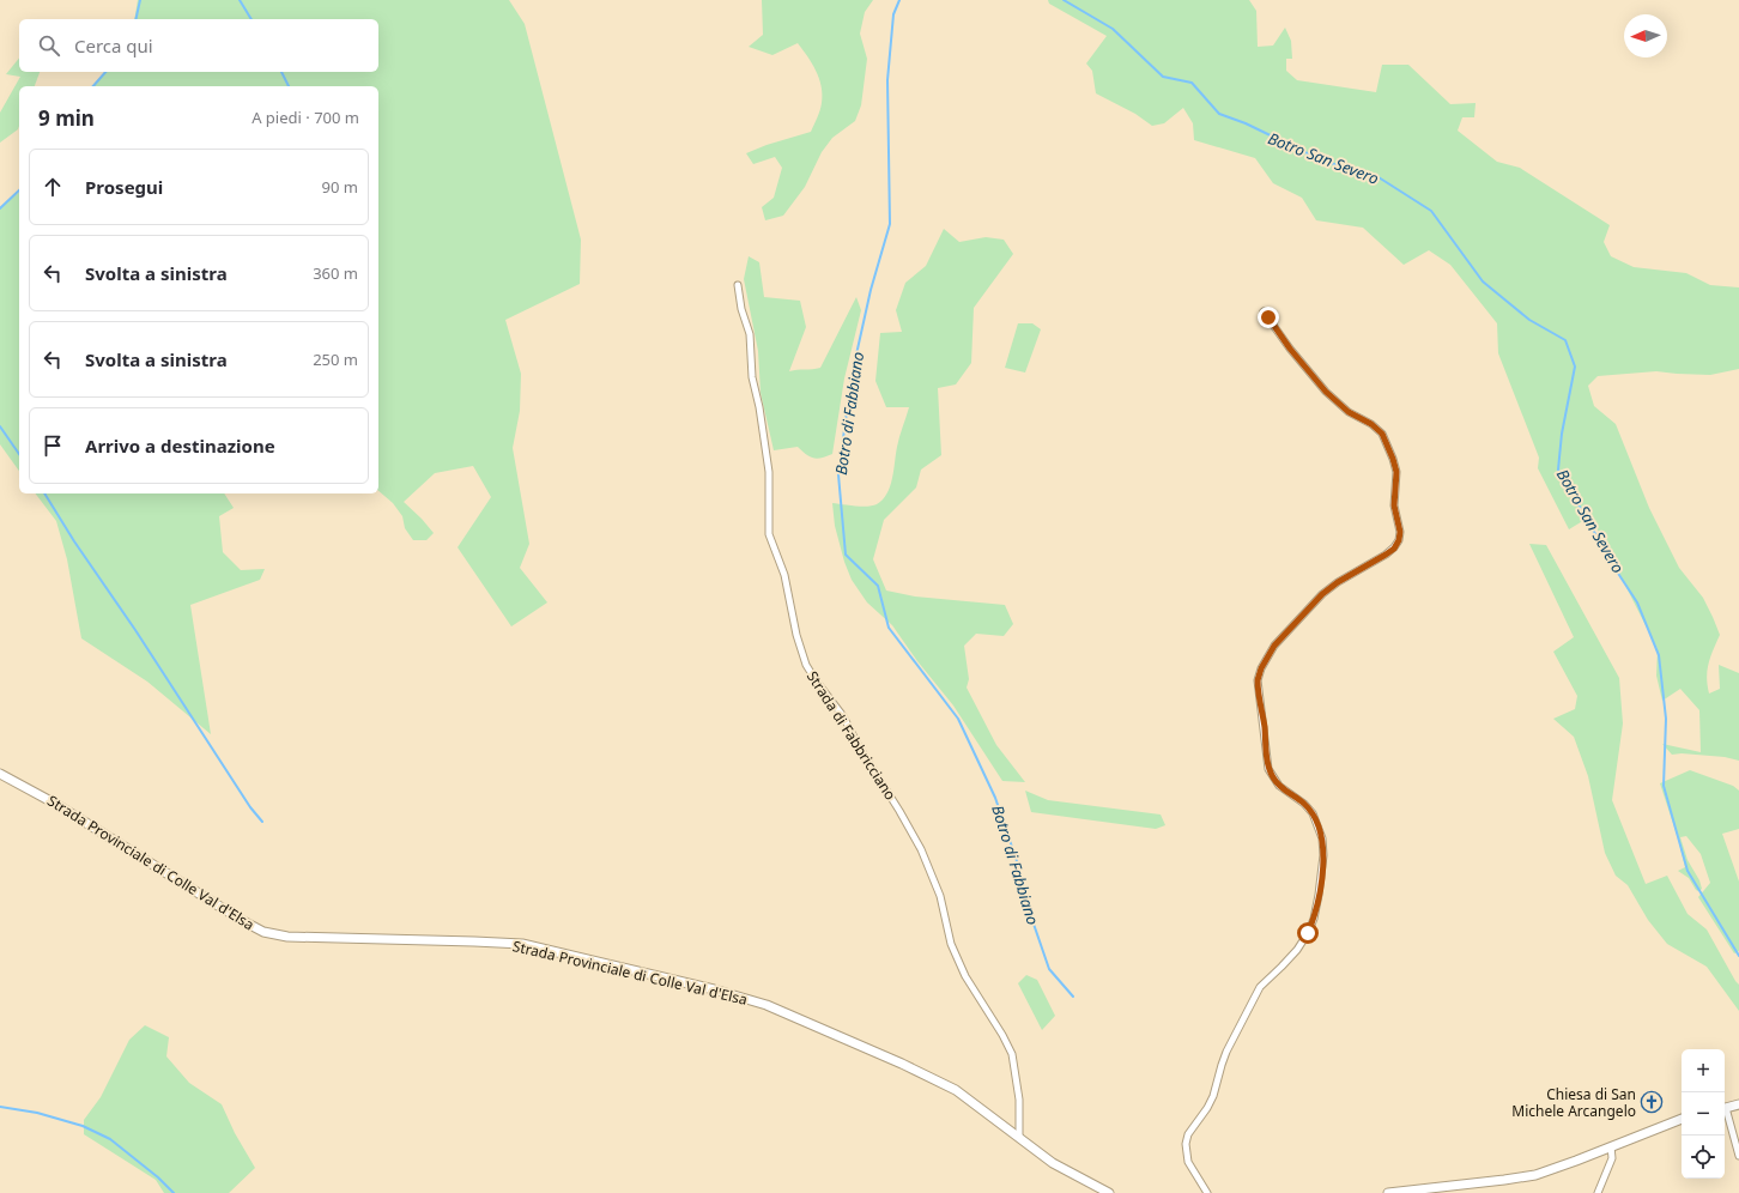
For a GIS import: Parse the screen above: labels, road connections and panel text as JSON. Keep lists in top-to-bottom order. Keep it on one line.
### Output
{"streets":{"main road":["Strada Provinciale di Colle Val d'Elsa"],"street":["Strada di Fabbricciano"]},"crossings":[["Strada di Fabbricciano","Strada Provinciale di Colle Val d'Elsa"]],"water":["Botro San Severo","Botro di Fabbiano"],"places":{"church":["Chiesa di San Michele Arcangelo"]},"north":"left","page":{"search":"Cerca qui","heading":["9 min","A piedi · 700 m"],"list":[["Prosegui","90 m"],["Svolta a sinistra","360 m"],["Svolta a sinistra","250 m"],"Arrivo a destinazione"],"map_buttons":["+","−"]}}
